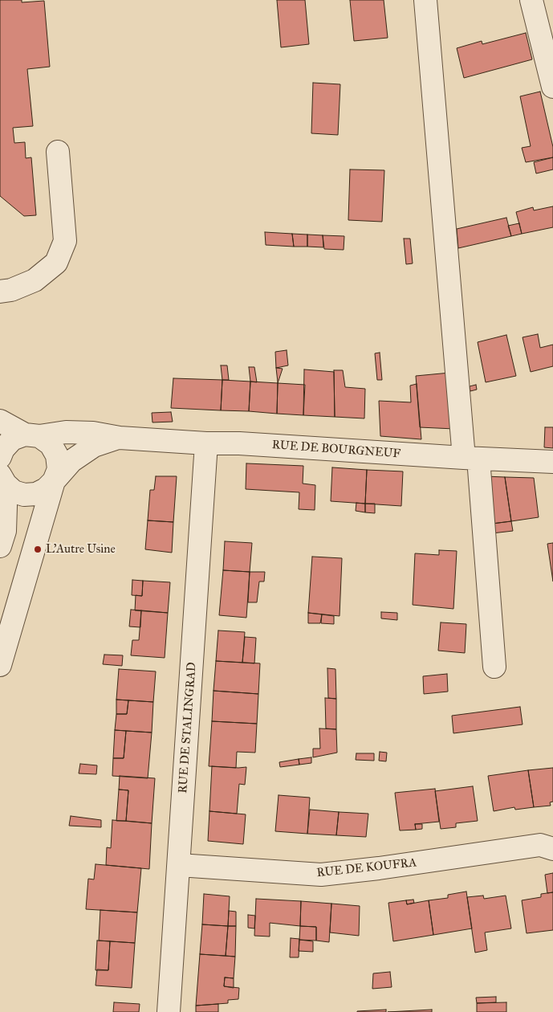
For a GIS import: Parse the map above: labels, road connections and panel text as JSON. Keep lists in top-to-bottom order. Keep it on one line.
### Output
{"streets":{"street":["RUE DE BOURGNEUF","RUE DE STALINGRAD","RUE DE KOUFRA"]},"crossings":[["RUE DE BOURGNEUF","RUE DE STALINGRAD"],["RUE DE STALINGRAD","RUE DE KOUFRA"]],"places":["L'Autre Usine"]}
